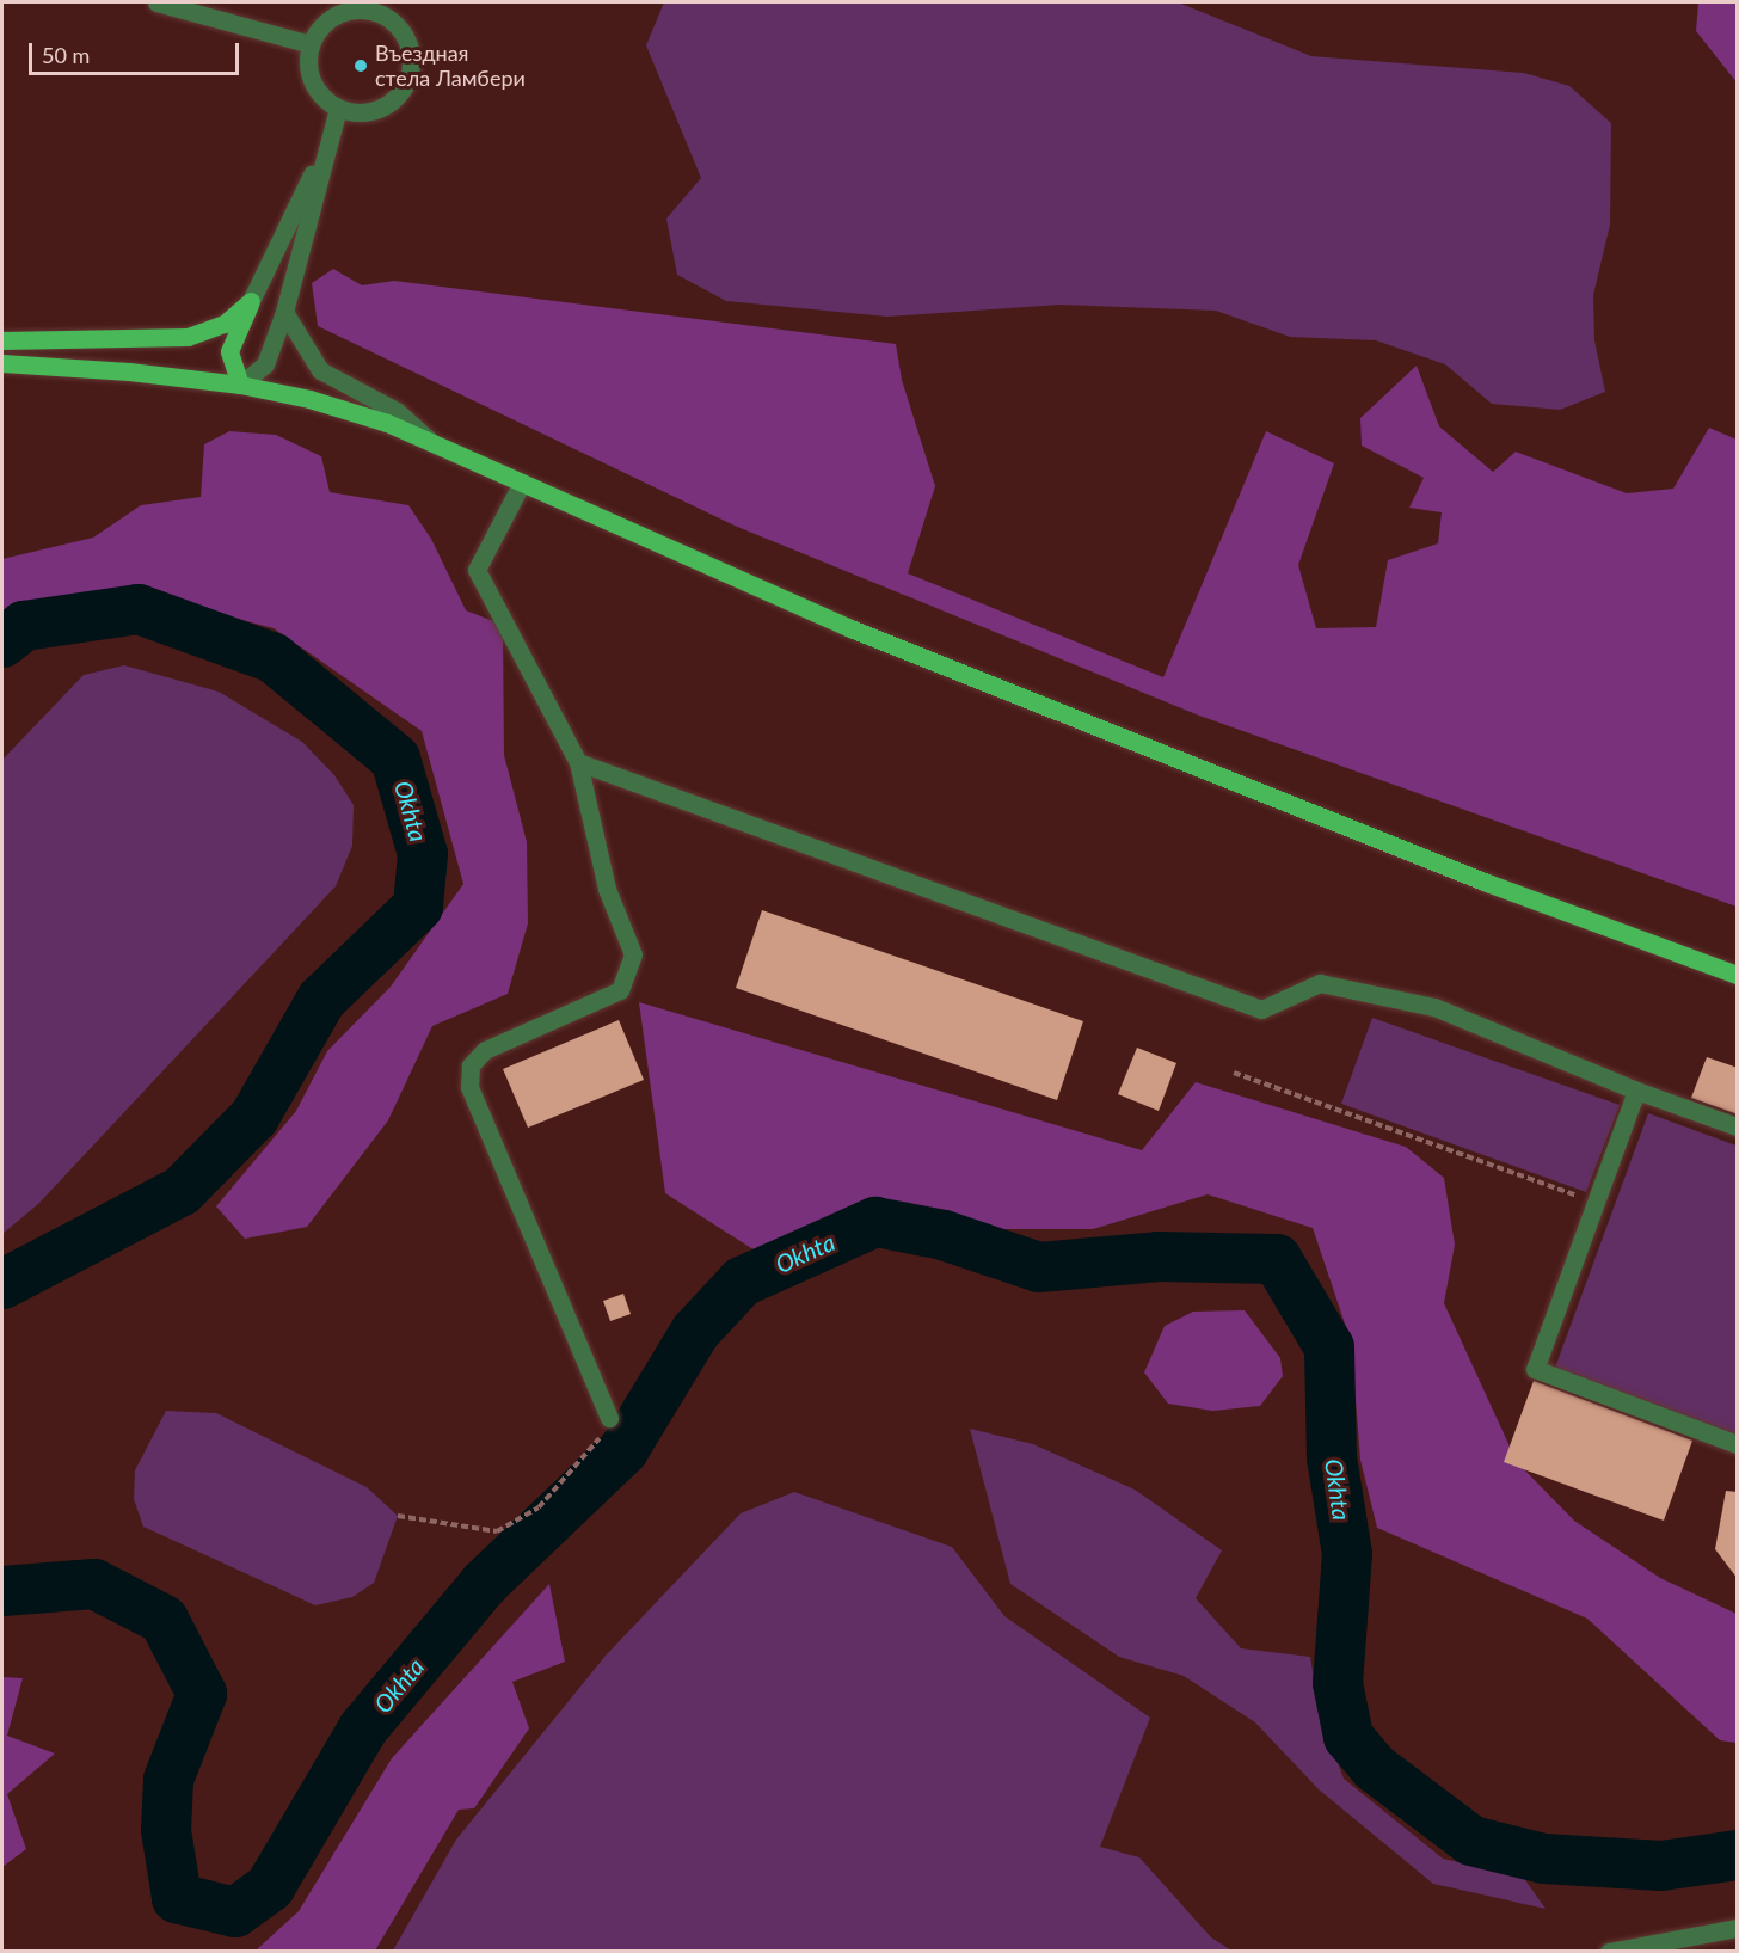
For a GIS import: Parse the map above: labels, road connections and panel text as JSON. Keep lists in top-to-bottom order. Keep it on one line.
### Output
{"water":["Okhta"],"places":["Въездная стела Ламбери"],"scale_bar":"50 m"}
